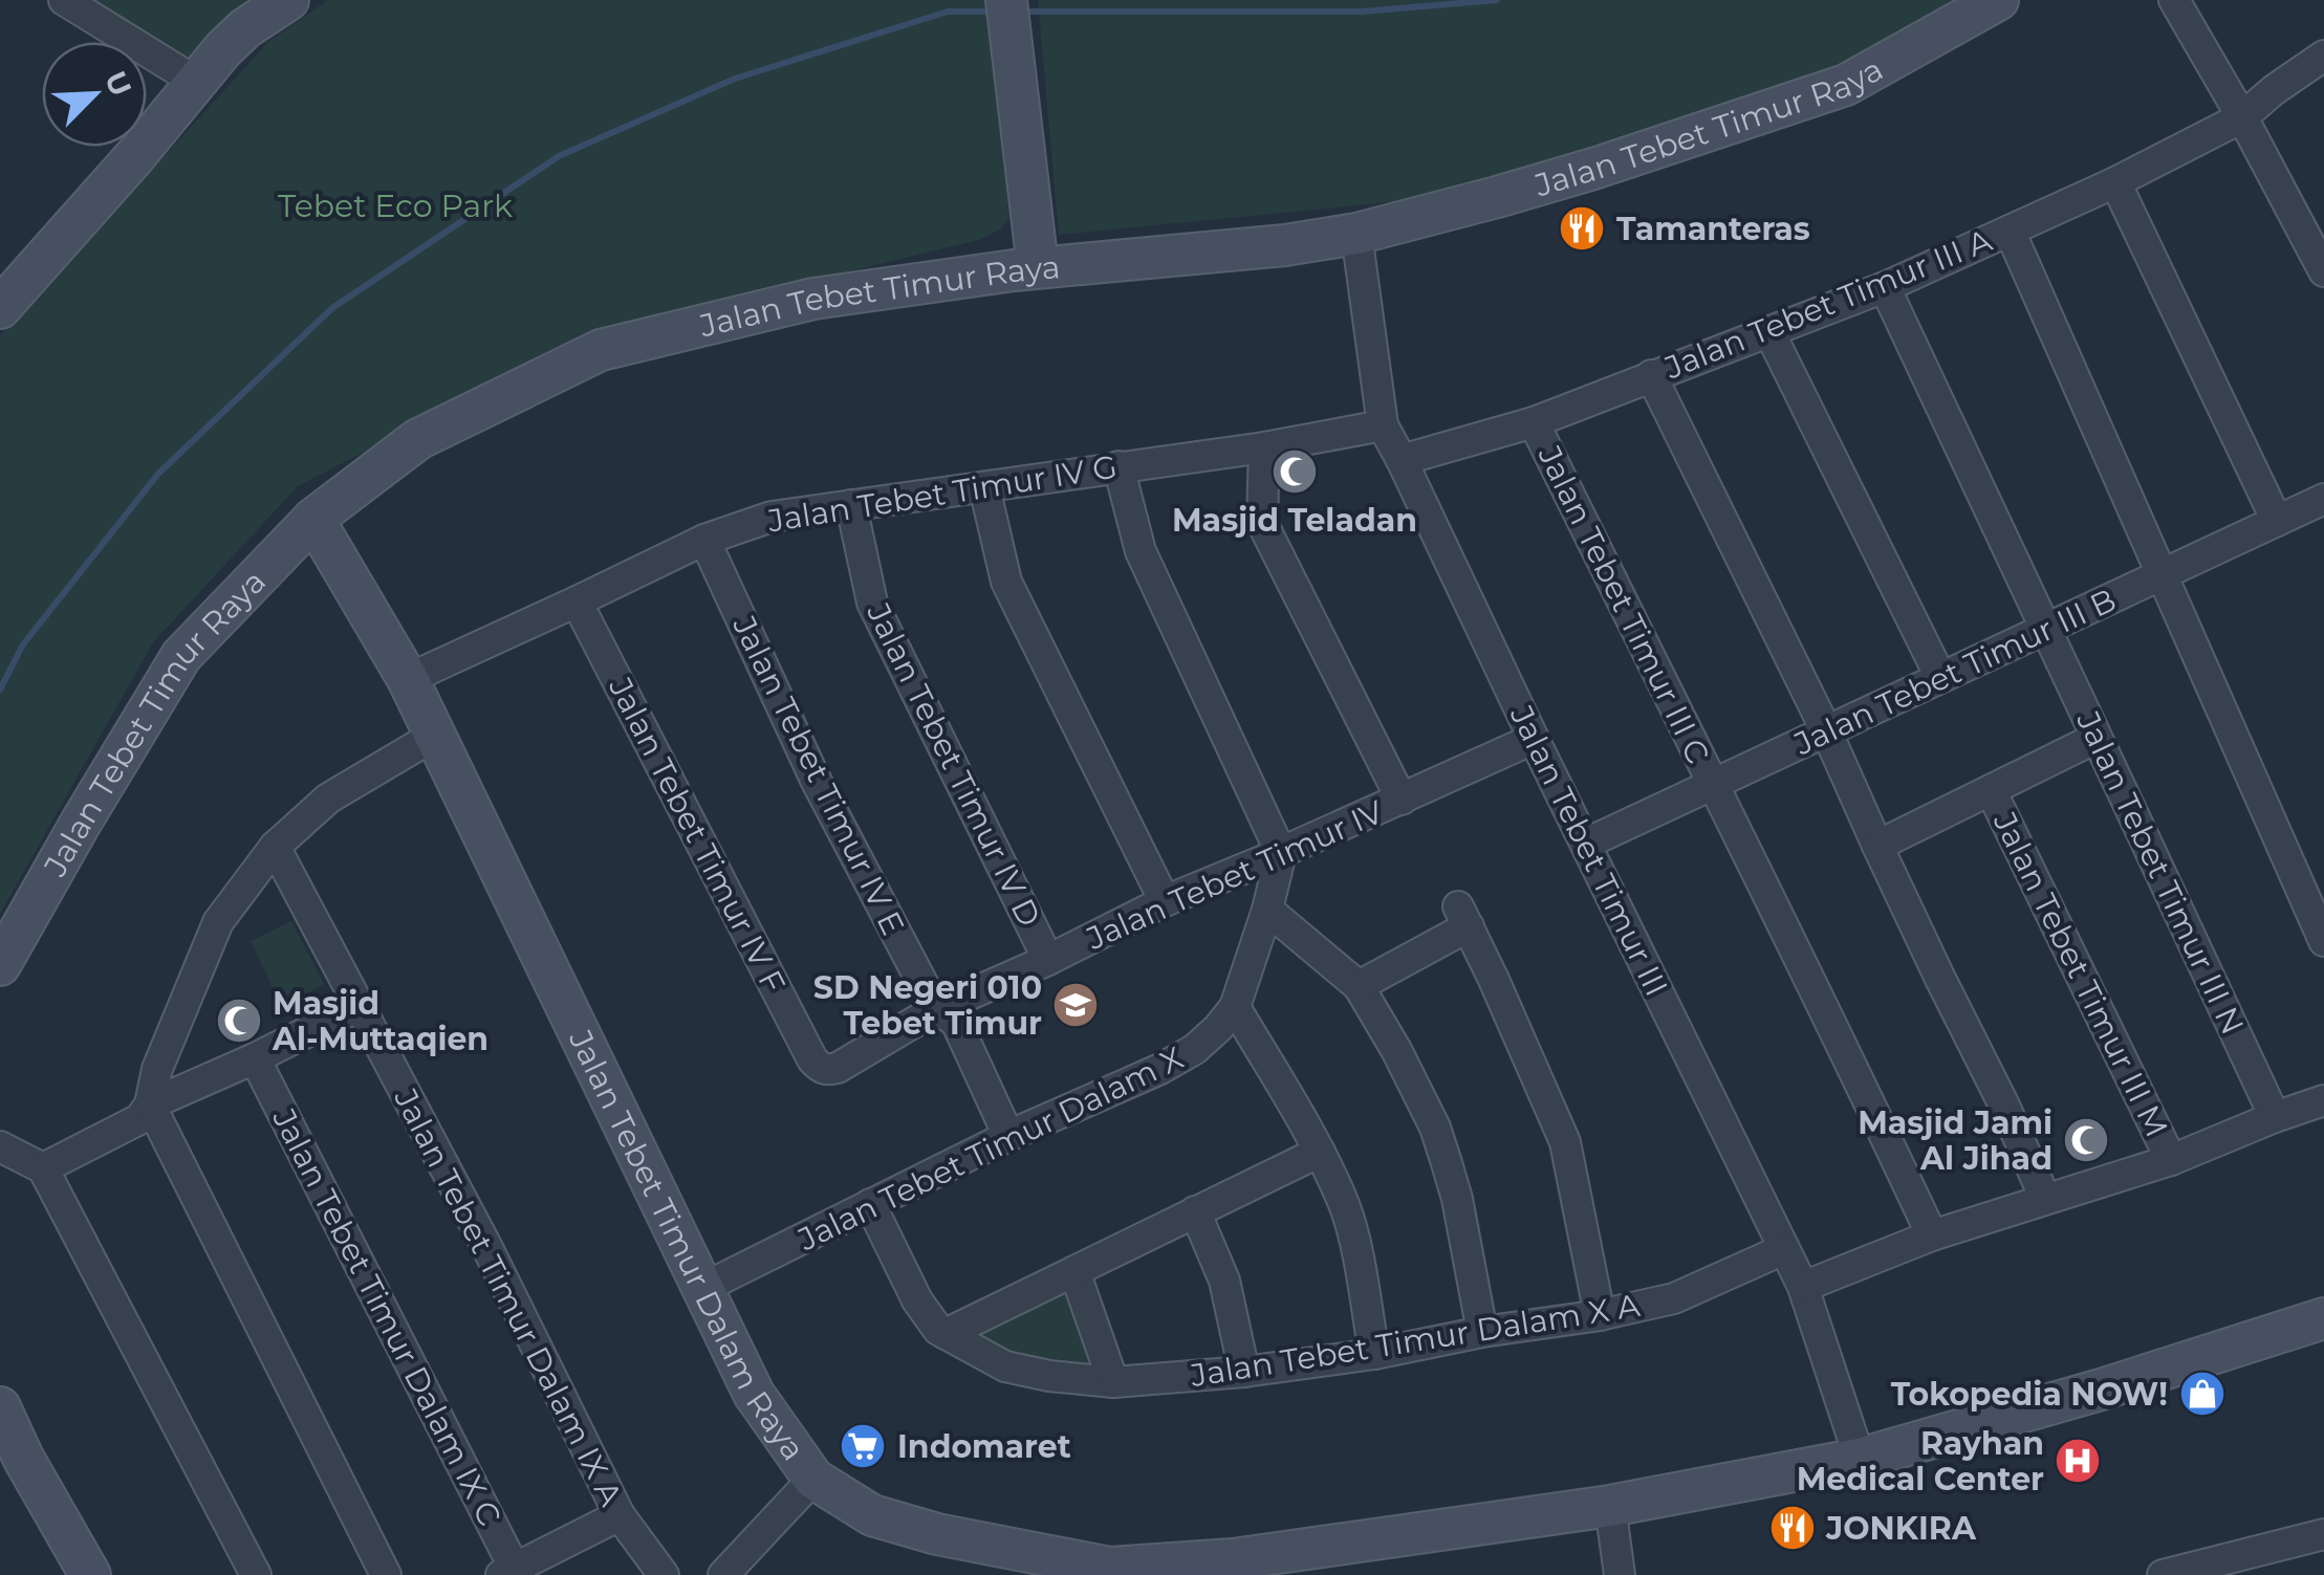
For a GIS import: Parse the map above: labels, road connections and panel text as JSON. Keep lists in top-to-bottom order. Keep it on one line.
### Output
{"streets":{"street":["Jalan Tebet Timur Raya","Jalan Tebet Timur III A","Jalan Tebet Timur IV G","Jalan Tebet Timur III C","Jalan Tebet Timur III B","Jalan Tebet Timur IV D","Jalan Tebet Timur IV E","Jalan Tebet Timur IV F","Jalan Tebet Timur III","Jalan Tebet Timur III N","Jalan Tebet Timur IV","Jalan Tebet Timur III M","Jalan Tebet Timur Dalam X","Jalan Tebet Timur Dalam Raya","Jalan Tebet Timur Dalam IX A","Jalan Tebet Timur Dalam IX C","Jalan Tebet Timur Dalam X A"]},"crossings":[["Jalan Tebet Timur Raya","Jalan Tebet Timur III"],["Jalan Tebet Timur Raya","Jalan Tebet Timur Dalam Raya"],["Jalan Tebet Timur III A","Jalan Tebet Timur III C"],["Jalan Tebet Timur III A","Jalan Tebet Timur III"],["Jalan Tebet Timur III A","Jalan Tebet Timur III N"],["Jalan Tebet Timur IV G","Jalan Tebet Timur IV D"],["Jalan Tebet Timur IV G","Jalan Tebet Timur IV E"],["Jalan Tebet Timur IV G","Jalan Tebet Timur IV F"],["Jalan Tebet Timur IV G","Jalan Tebet Timur III"],["Jalan Tebet Timur IV G","Jalan Tebet Timur Dalam Raya"],["Jalan Tebet Timur III C","Jalan Tebet Timur III B"],["Jalan Tebet Timur III B","Jalan Tebet Timur III"],["Jalan Tebet Timur III B","Jalan Tebet Timur III N"],["Jalan Tebet Timur IV D","Jalan Tebet Timur IV"],["Jalan Tebet Timur IV E","Jalan Tebet Timur IV"],["Jalan Tebet Timur IV F","Jalan Tebet Timur IV"],["Jalan Tebet Timur III","Jalan Tebet Timur IV"],["Jalan Tebet Timur III","Jalan Tebet Timur Dalam Raya"],["Jalan Tebet Timur III","Jalan Tebet Timur Dalam X A"],["Jalan Tebet Timur IV","Jalan Tebet Timur Dalam X"],["Jalan Tebet Timur Dalam X","Jalan Tebet Timur Dalam Raya"],["Jalan Tebet Timur Dalam X","Jalan Tebet Timur Dalam X A"]],"parks":["Tebet Eco Park"],"places":{"restaurant":["Tamanteras","JONKIRA"],"mosque":["Masjid Teladan","Masjid Al-Muttaqien","Masjid Jami Al Jihad"],"school or university":["SD Negeri 010 Tebet Timur"],"shop":["Tokopedia NOW!"],"supermarket":["Indomaret"],"hospital":["Rayhan Medical Center"]},"north":"top right"}
